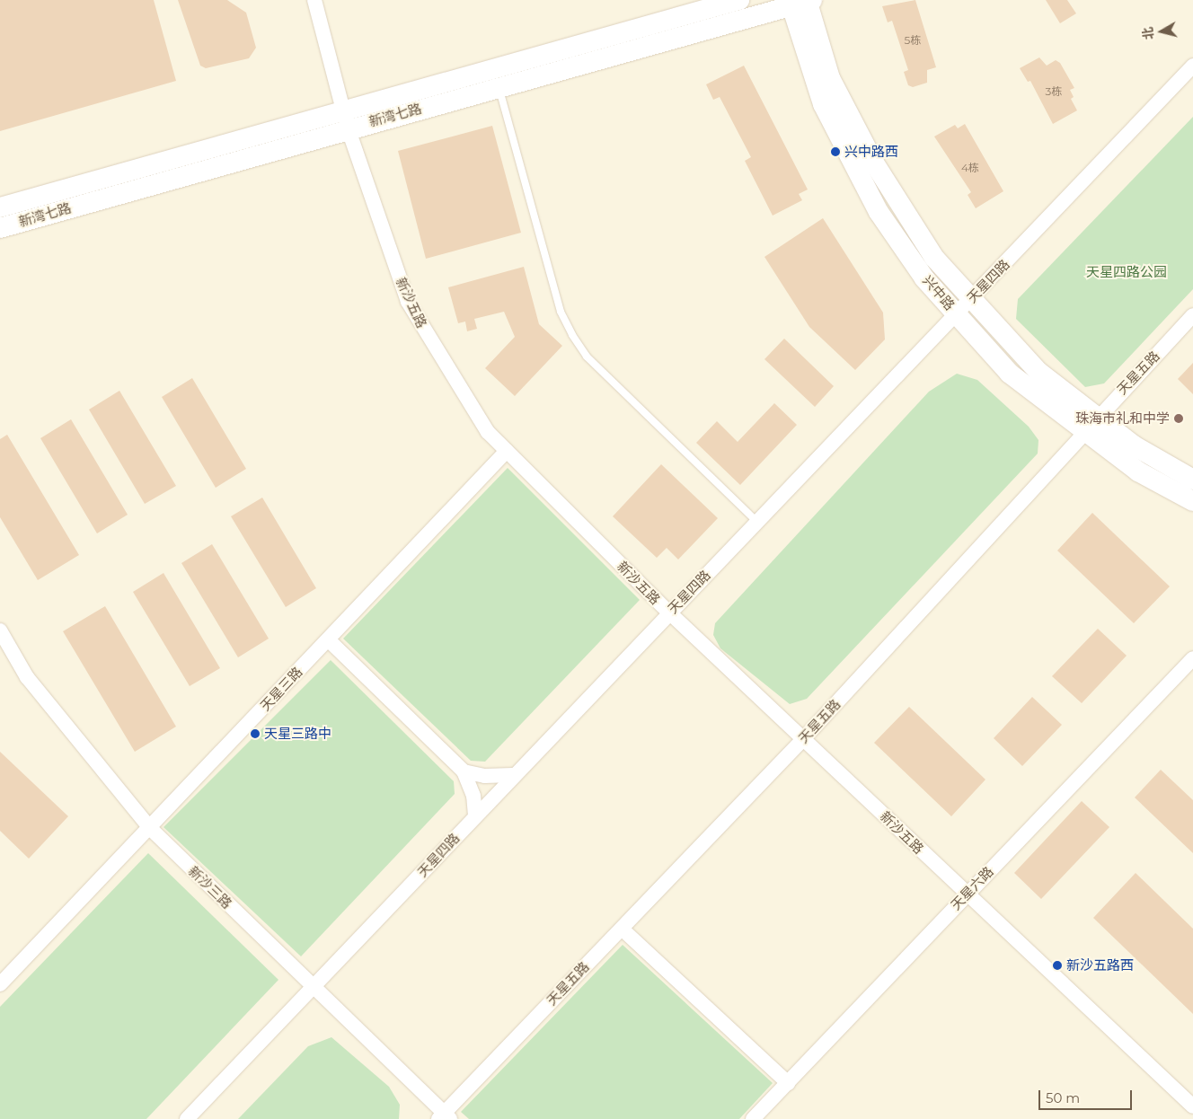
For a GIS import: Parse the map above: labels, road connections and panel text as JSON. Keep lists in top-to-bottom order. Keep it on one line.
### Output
{"streets":{"street":["新湾七路","天星四路","兴中路","新沙五路","天星五路","天星三路","新沙三路","天星六路"]},"crossings":[["新湾七路","兴中路"],["新湾七路","新沙五路"],["天星四路","兴中路"],["天星四路","新沙五路"],["天星四路","新沙三路"],["兴中路","天星五路"],["新沙五路","天星五路"],["新沙五路","天星三路"],["新沙五路","天星六路"],["天星五路","新沙三路"],["天星三路","新沙三路"]],"parks":["天星四路公园"],"places":["兴中路西","珠海市礼和中学","天星三路中","新沙五路西"],"house_numbers":["5栋","3栋","4栋"],"scale_bar":"50 m","north":"left"}
